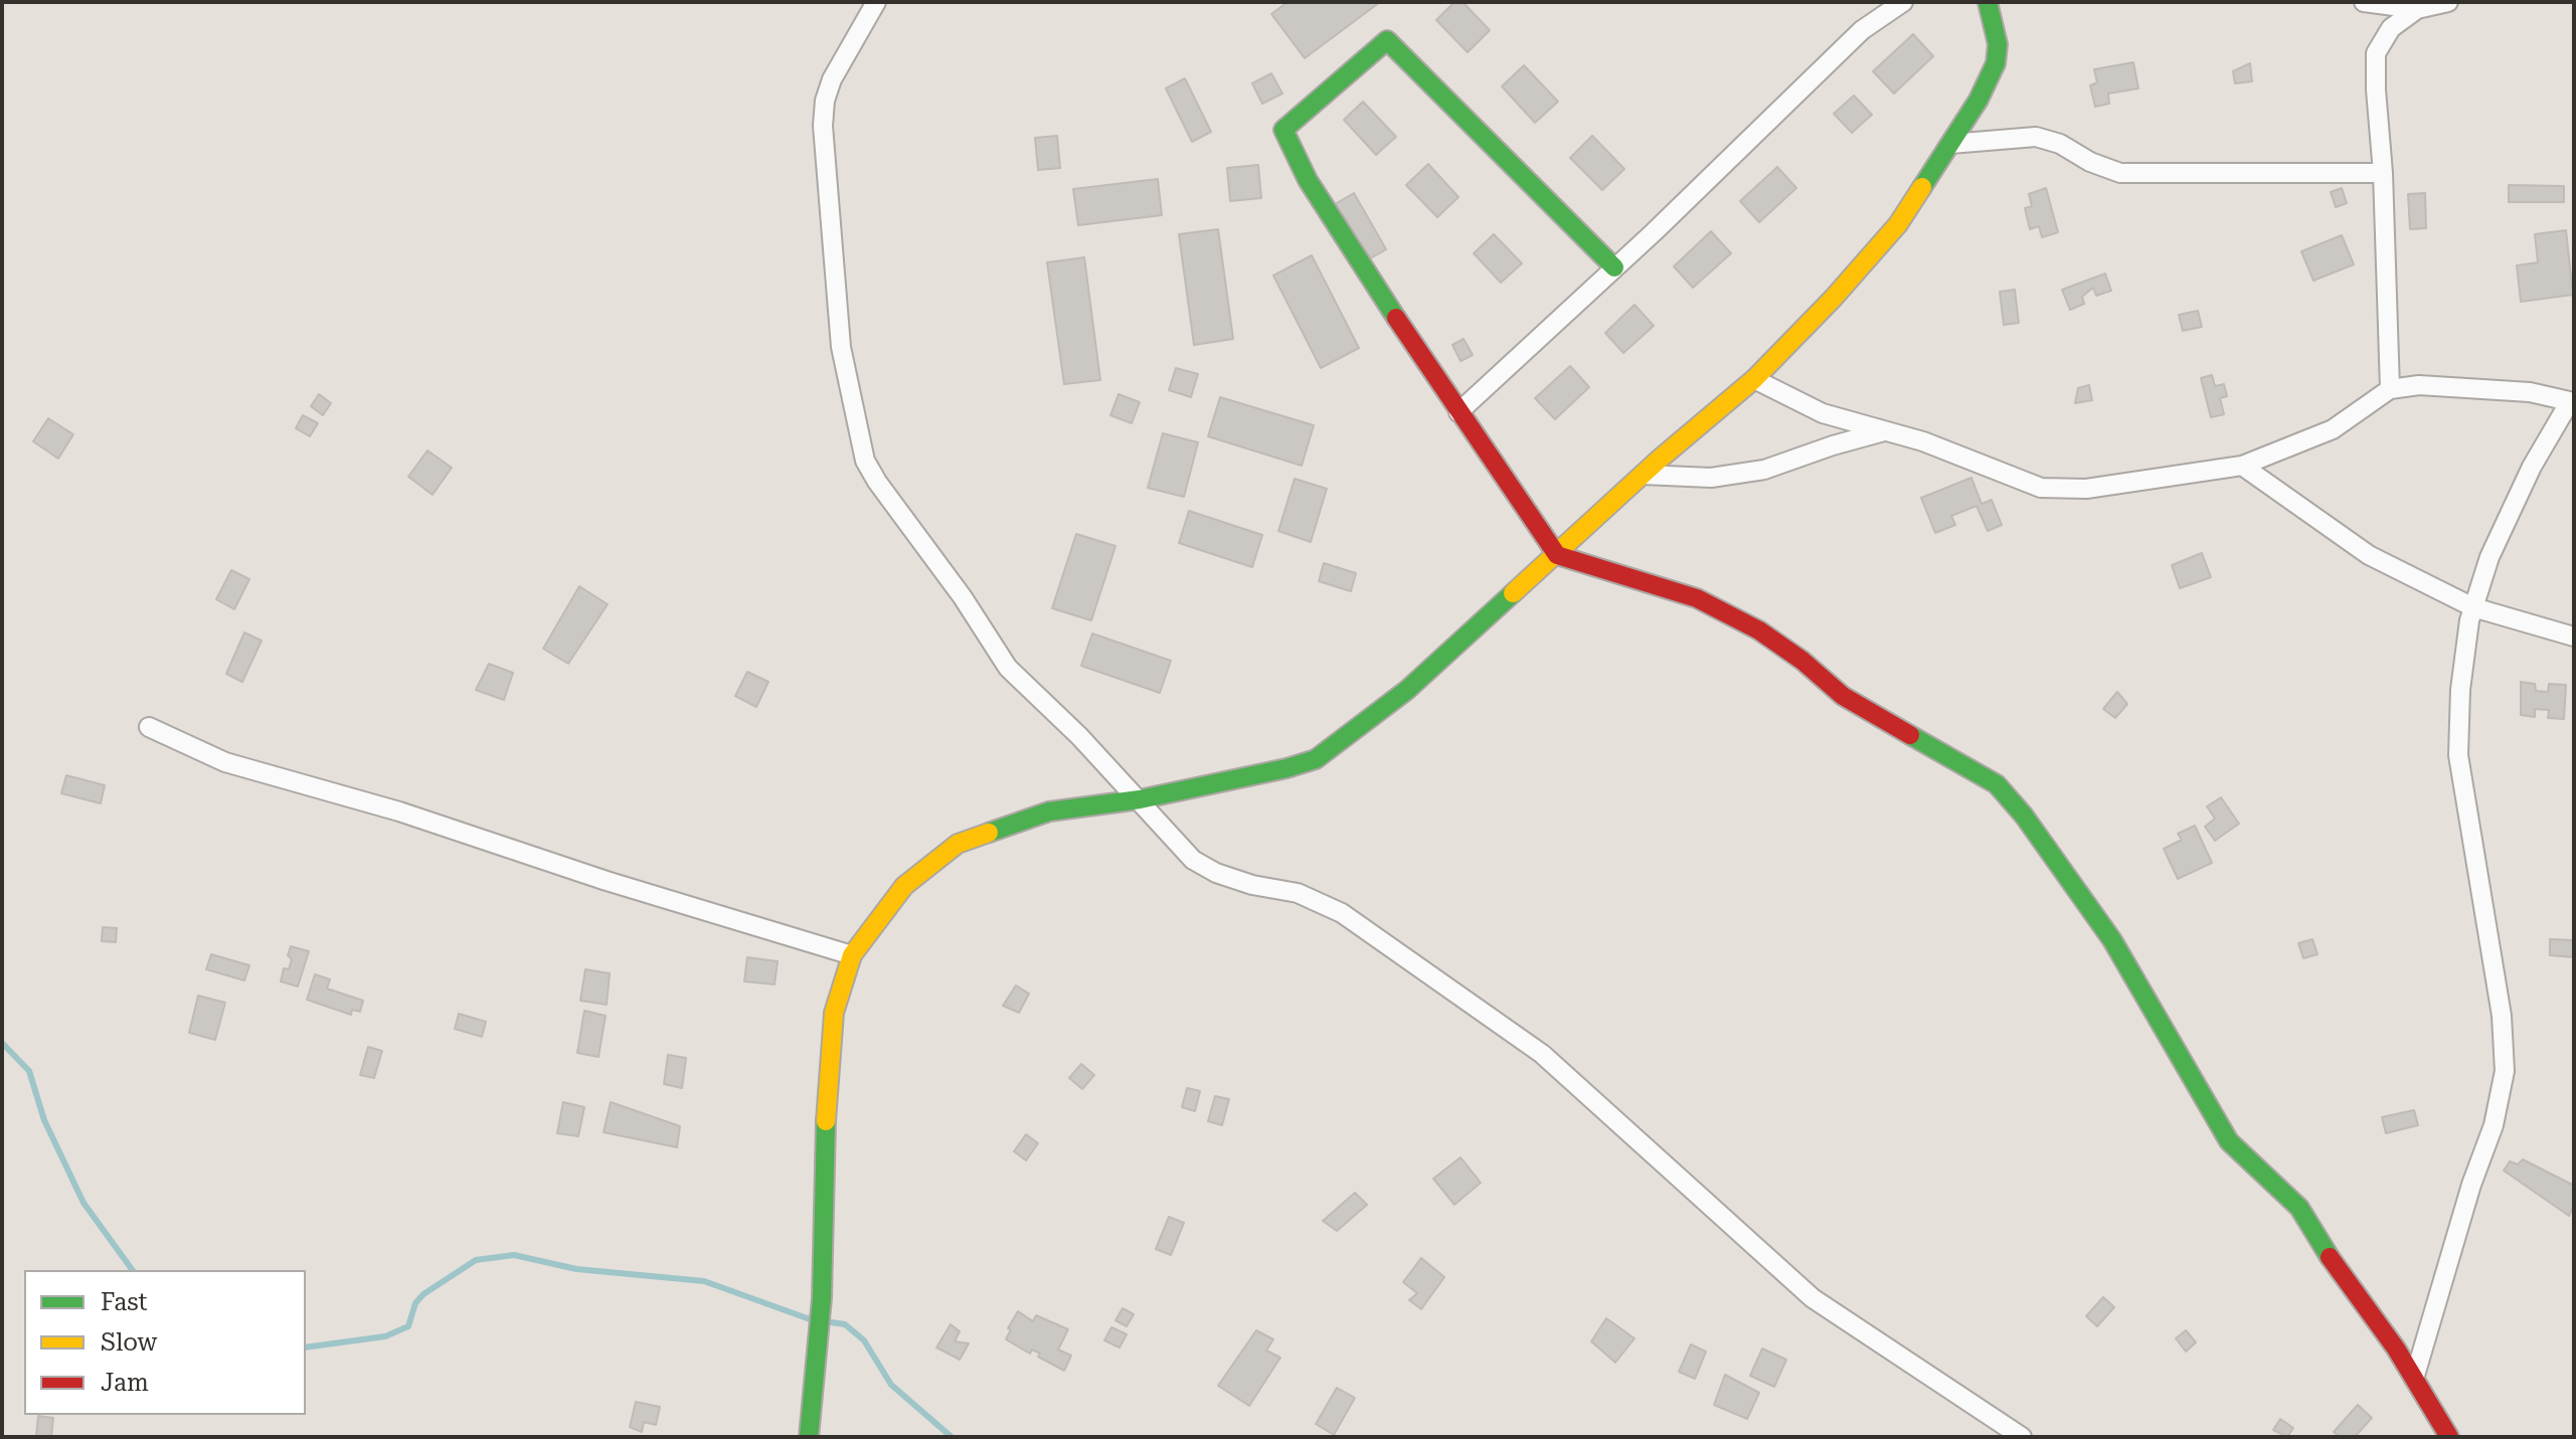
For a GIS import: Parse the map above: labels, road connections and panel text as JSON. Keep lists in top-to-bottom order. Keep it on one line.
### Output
{"legend":["Fast","Slow","Jam"]}
